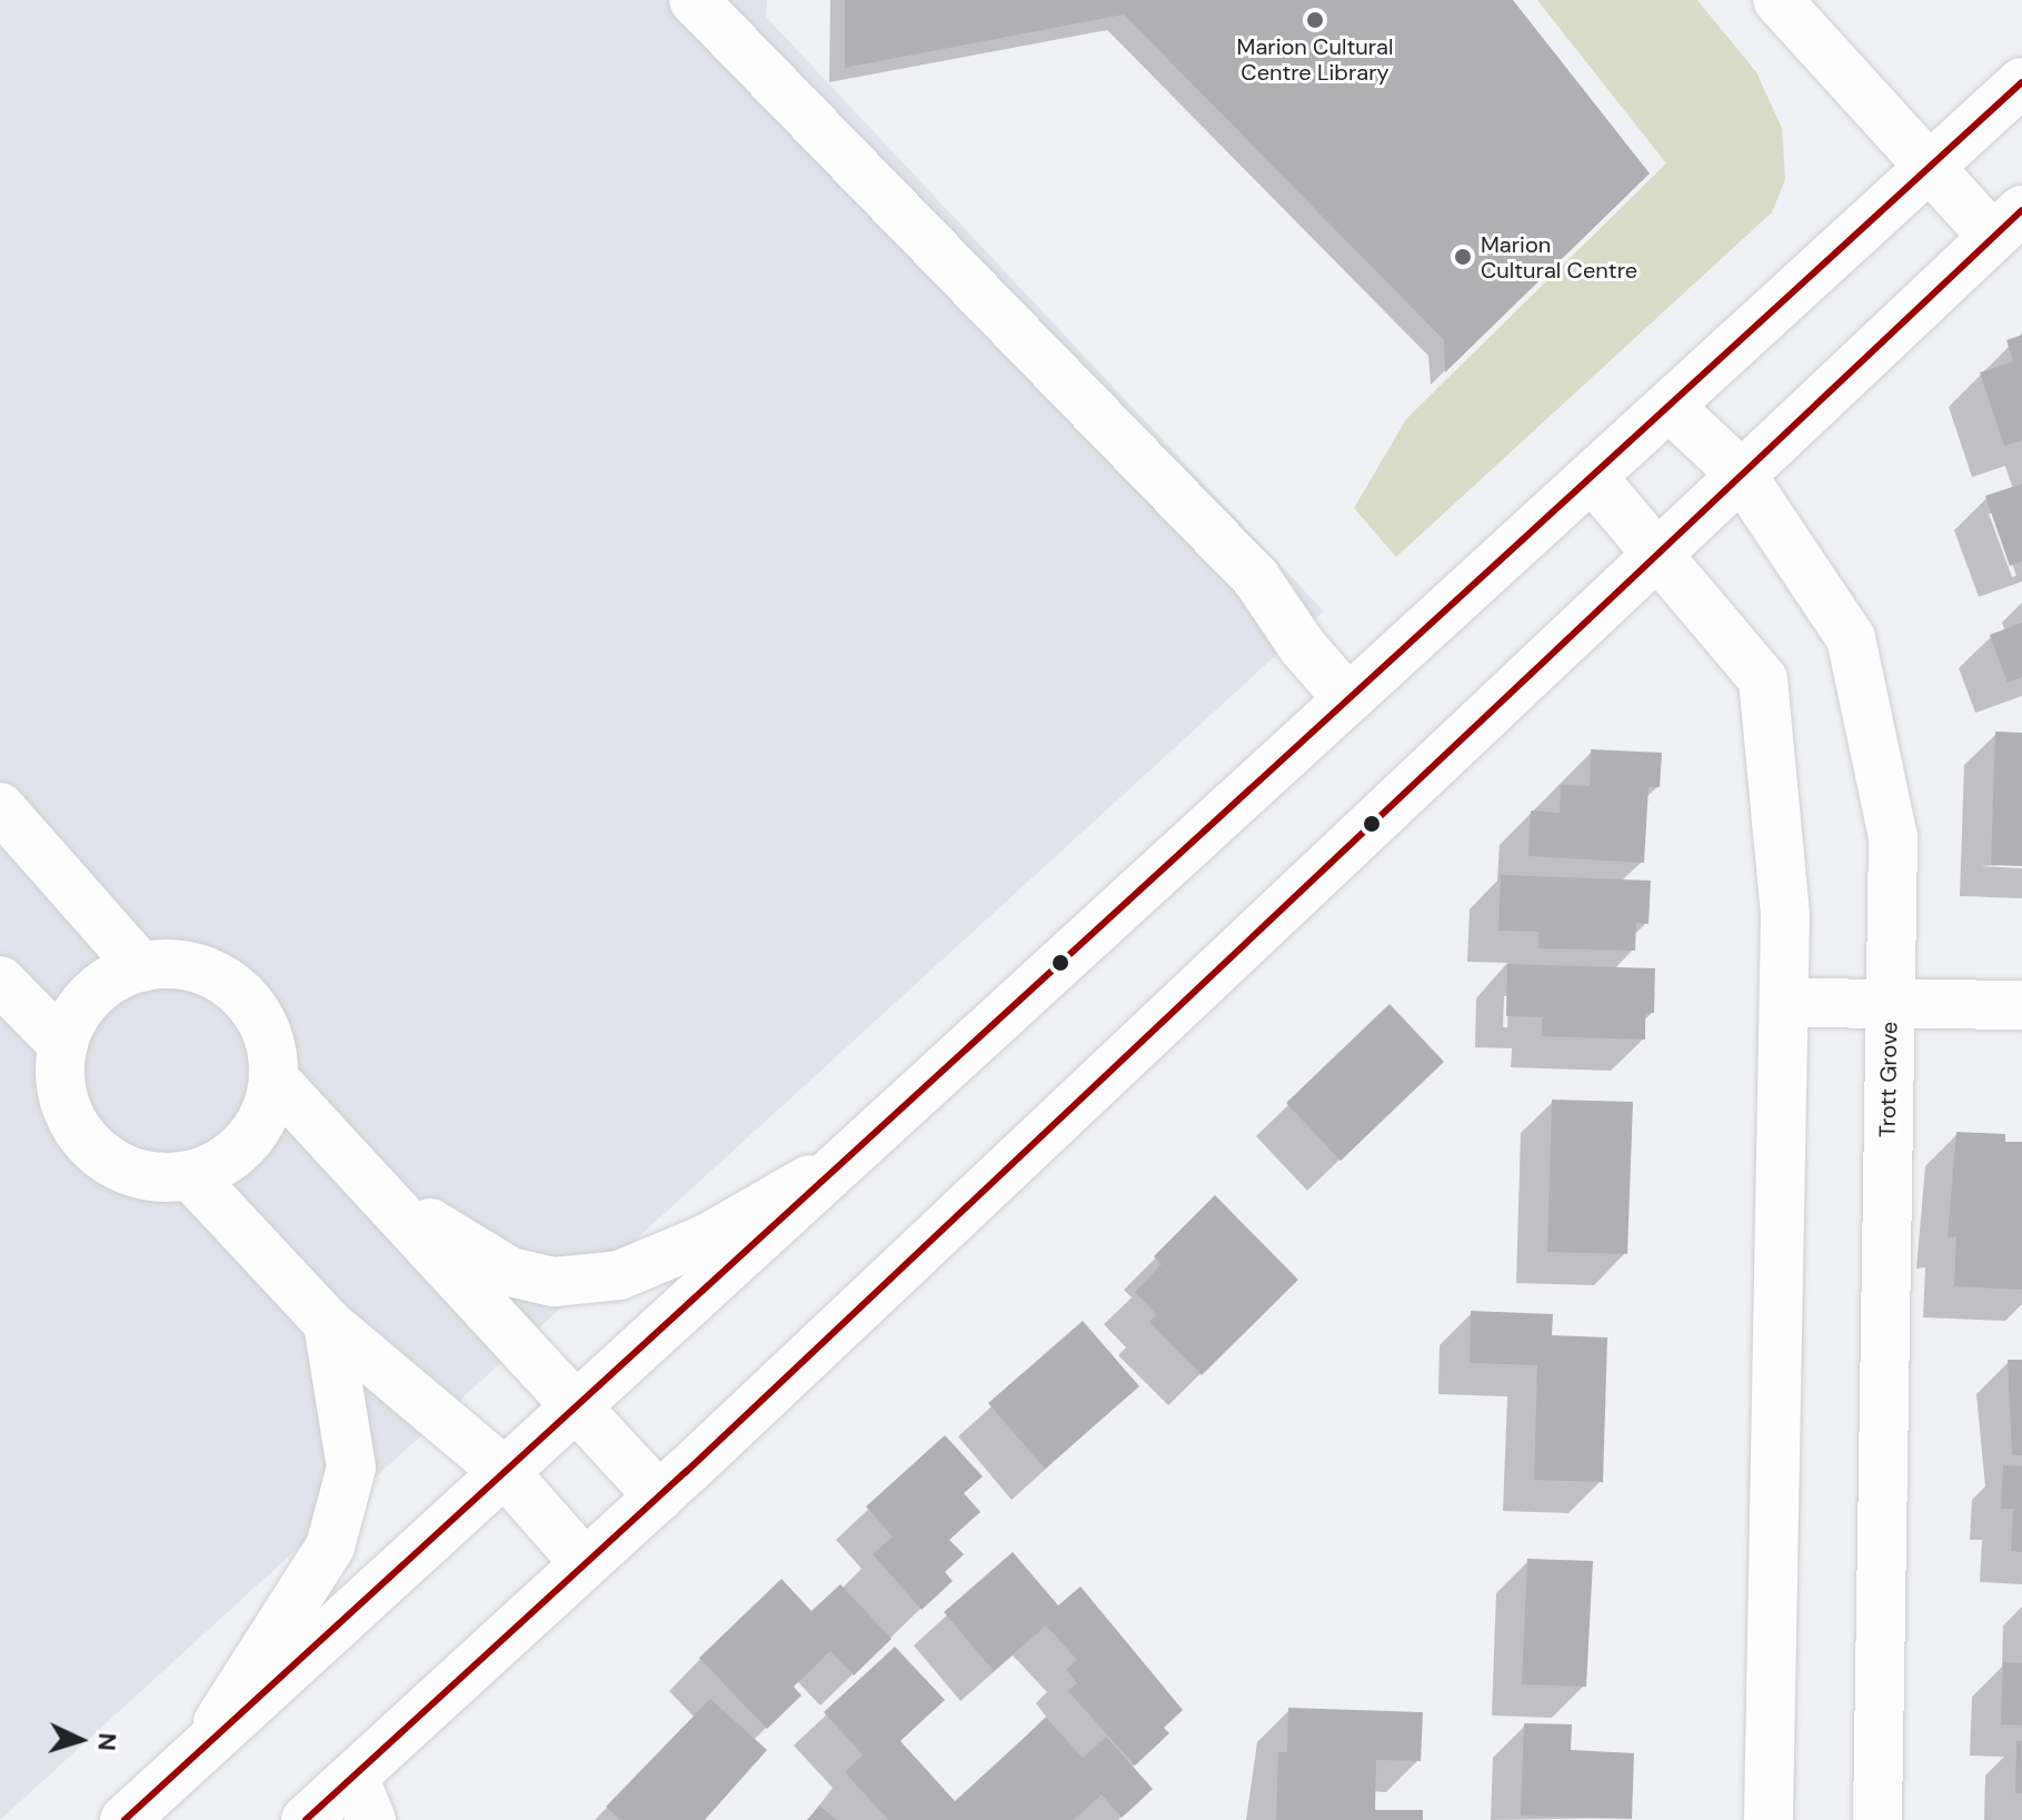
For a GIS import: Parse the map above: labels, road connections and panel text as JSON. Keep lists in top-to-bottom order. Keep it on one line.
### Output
{"streets":{"street":["Trott Grove"]},"places":["Marion Cultural Centre Library","Marion Cultural Centre"],"north":"right"}
